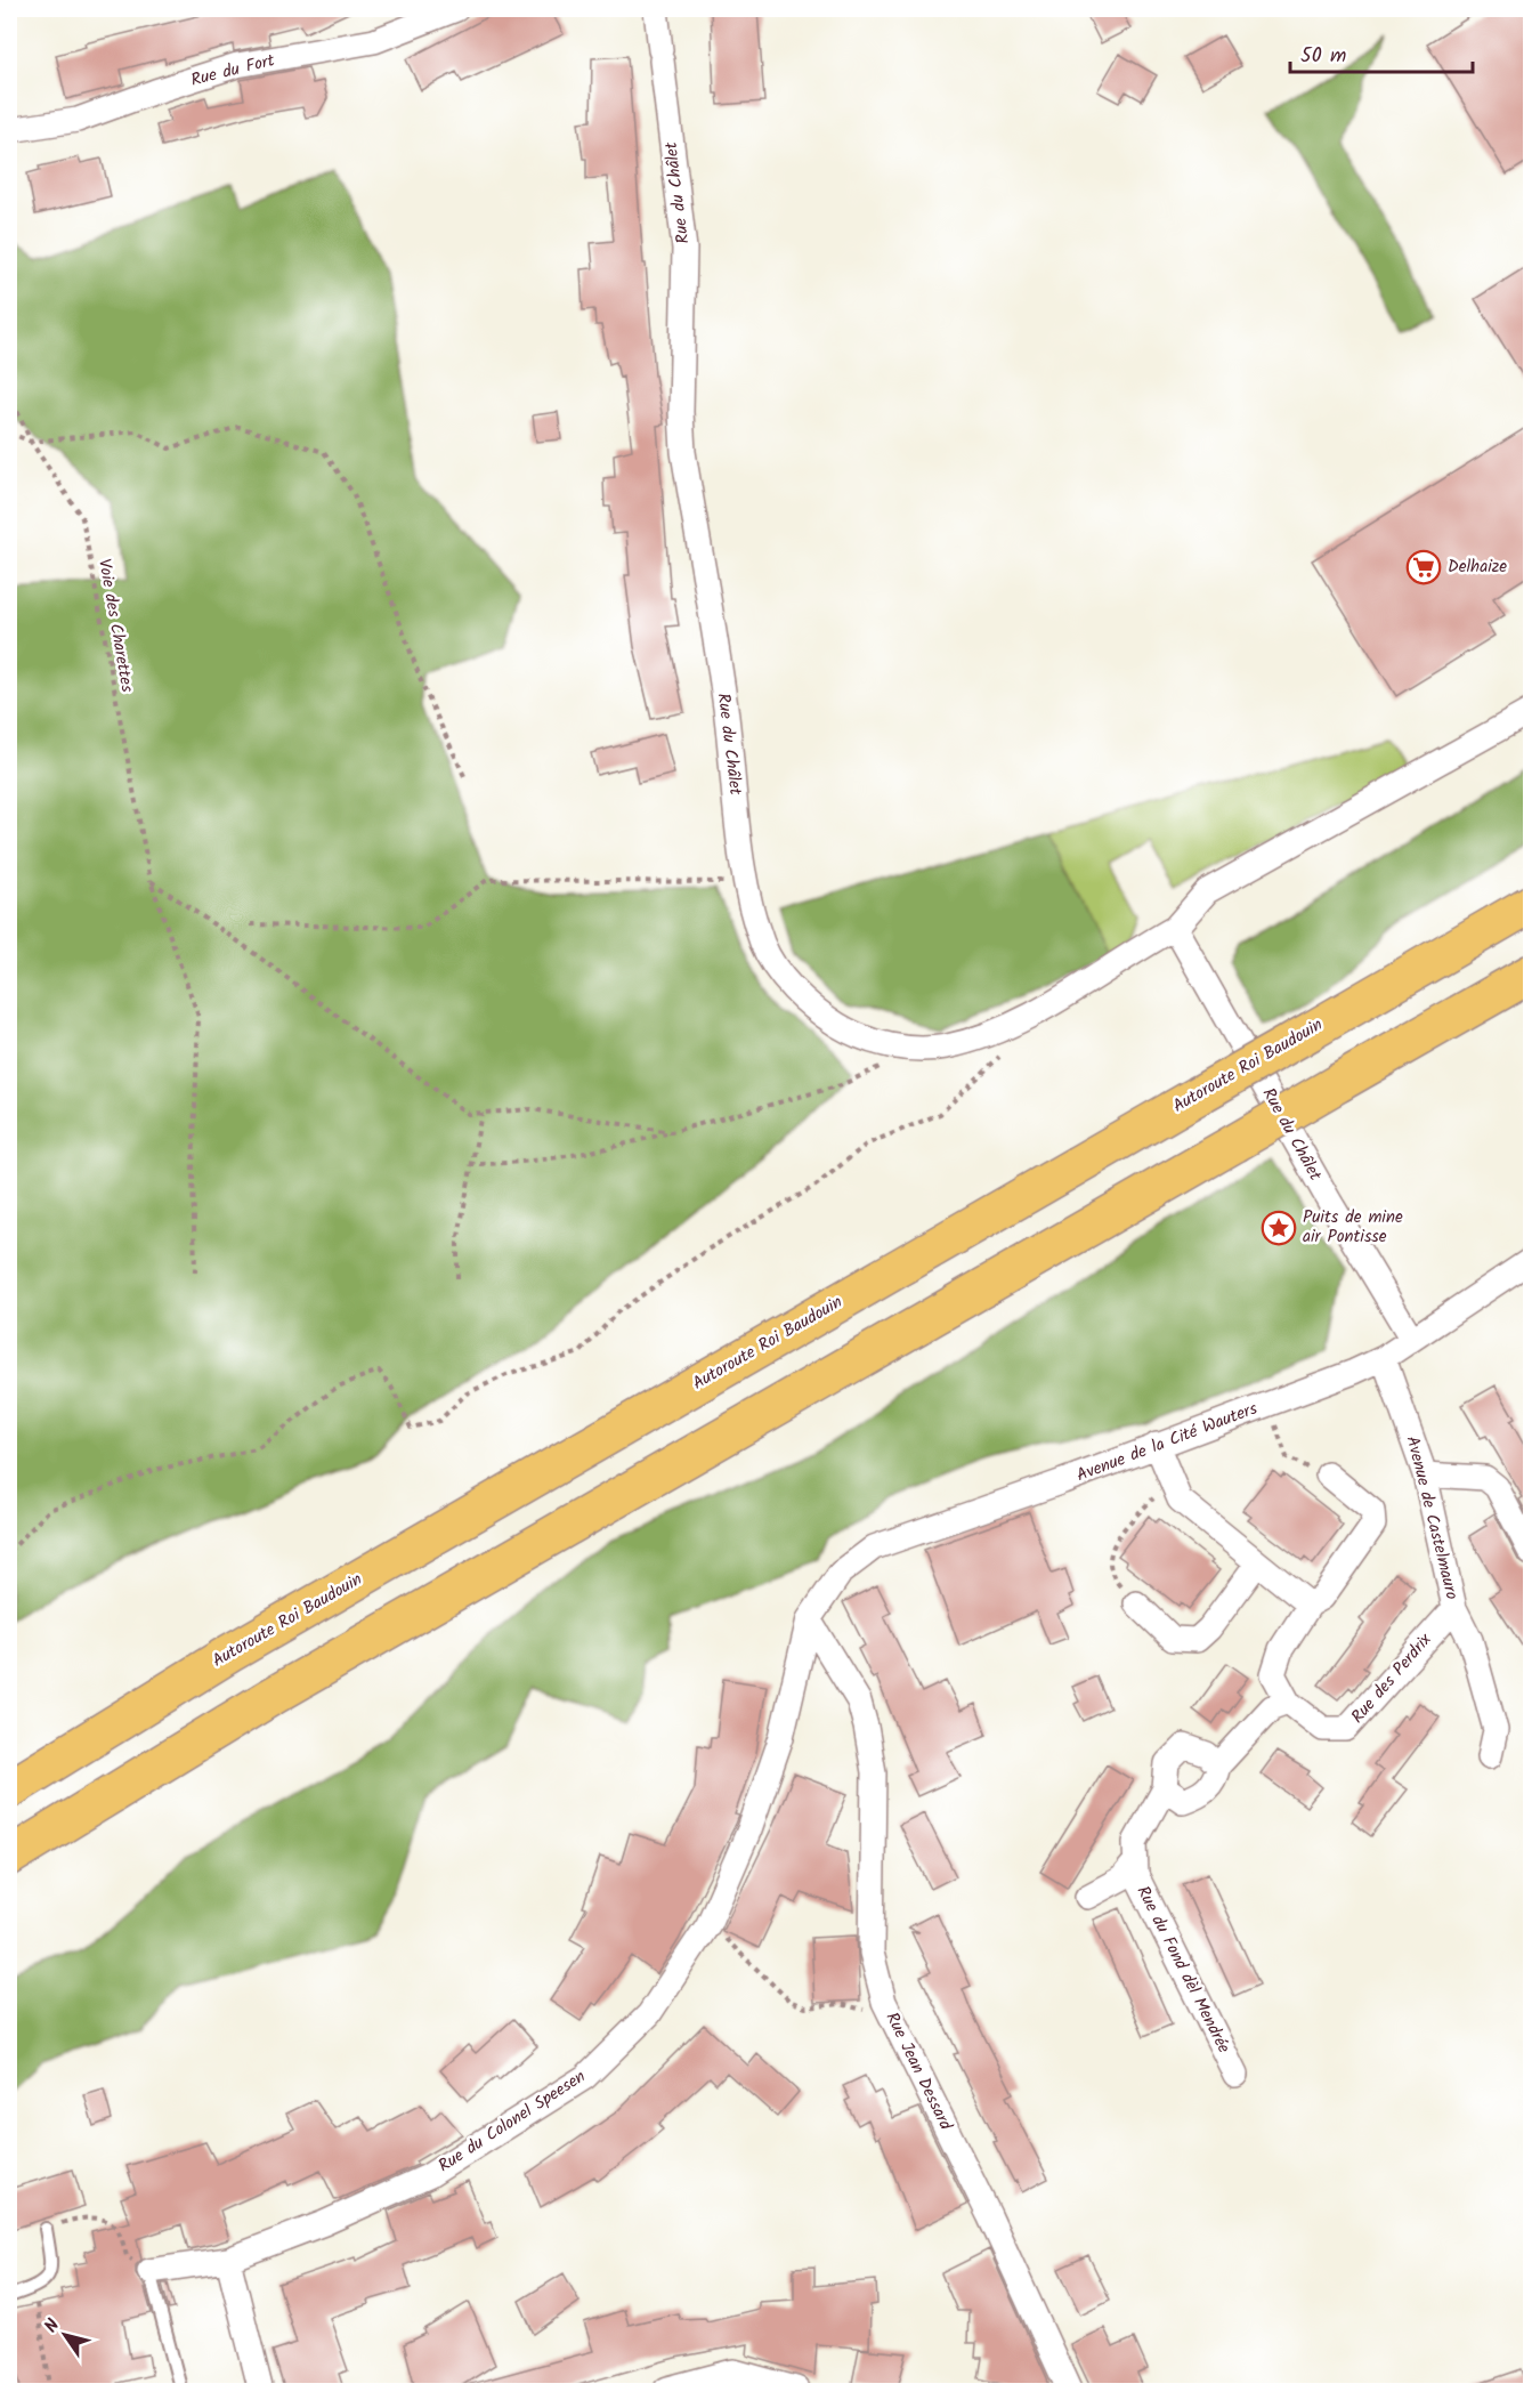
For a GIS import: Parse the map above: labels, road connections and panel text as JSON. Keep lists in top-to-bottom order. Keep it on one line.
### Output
{"streets":{"highway":["Autoroute Roi Baudouin"],"street":["Rue du Fort","Rue du Châlet","Avenue de la Cité Wauters","Avenue de Castelmauro","Rue des Perdrix","Rue du Fond dèl Mendrée","Rue Jean Dessard","Rue du Colonel Speesen"],"path":["Voie des Charettes"]},"crossings":[["Rue du Châlet","Avenue de la Cité Wauters"],["Avenue de la Cité Wauters","Avenue de Castelmauro"],["Avenue de la Cité Wauters","Rue Jean Dessard"],["Avenue de la Cité Wauters","Rue du Colonel Speesen"],["Avenue de Castelmauro","Rue des Perdrix"],["Rue Jean Dessard","Rue du Colonel Speesen"]],"places":{"supermarket":["Delhaize"],"place":["Puits de mine air Pontisse"]},"scale_bar":"50 m","north":"top left"}
